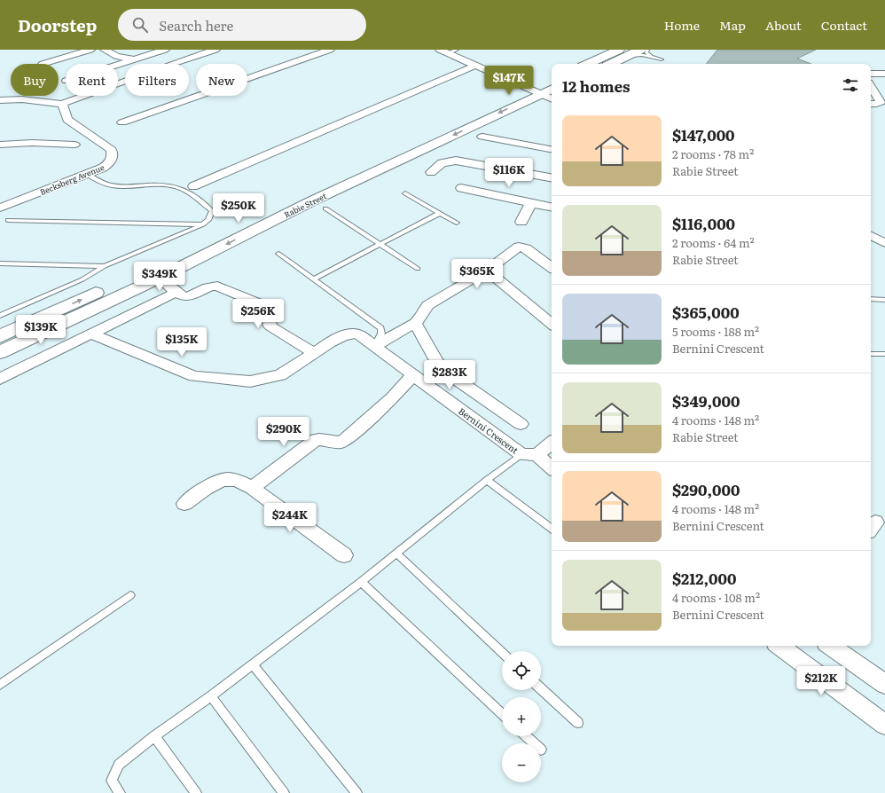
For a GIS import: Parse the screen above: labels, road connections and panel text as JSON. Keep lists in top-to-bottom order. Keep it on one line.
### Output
{"streets":{"main road":["Rabie Street"],"street":["Becksberg Avenue","Bernini Crescent"]},"page":{"header":"Doorstep","search":"Search here","nav":["Home","Map","About","Contact"],"chip":["Buy","Rent","Filters","New"],"heading":"12 homes","price":["$147K","$116K","$250K","$365K","$349K","$256K","$139K","$135K","$283K","$290K","$244K","$212K"],"list":[{"name":"$147,000","note":"2 rooms · 78 m² · Rabie Street"},{"name":"$116,000","note":"2 rooms · 64 m² · Rabie Street"},{"name":"$365,000","note":"5 rooms · 188 m² · Bernini Crescent"},{"name":"$349,000","note":"4 rooms · 148 m² · Rabie Street"},{"name":"$290,000","note":"4 rooms · 148 m² · Bernini Crescent"},{"name":"$212,000","note":"4 rooms · 108 m² · Bernini Crescent"}],"map_buttons":["+","−"]}}
